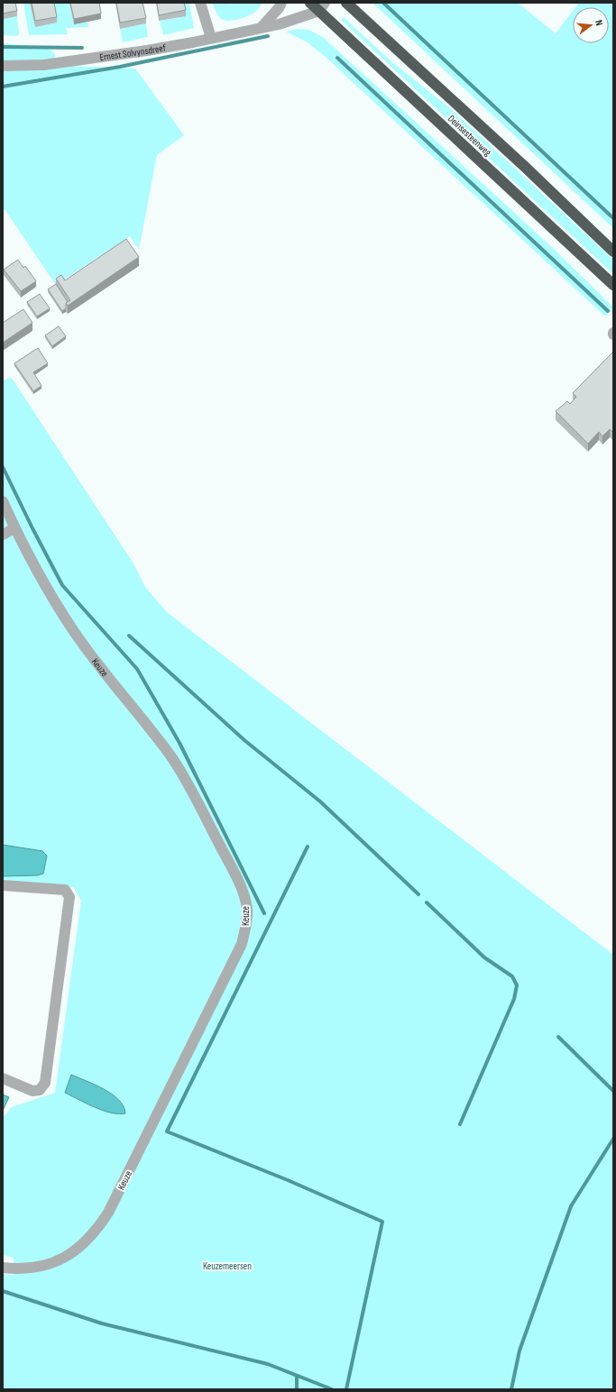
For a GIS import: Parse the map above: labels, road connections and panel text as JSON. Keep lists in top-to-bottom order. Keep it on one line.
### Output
{"streets":{"highway":["Deinsesteenweg"],"street":["Ernest Solvynsdreef","Keuze"]},"crossings":[["Ernest Solvynsdreef","Deinsesteenweg"]],"parks":["Keuzemeersen"],"north":"right"}
